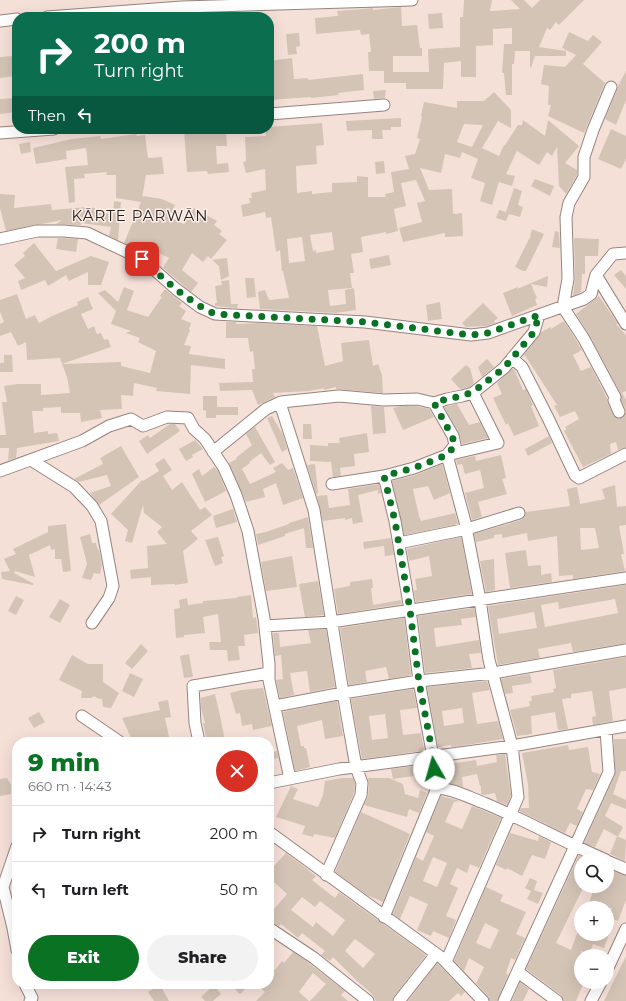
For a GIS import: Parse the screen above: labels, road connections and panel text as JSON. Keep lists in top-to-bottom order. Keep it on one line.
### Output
{"districts":["KĀRTE PARWĀN"],"page":{"turn":["200 m","Turn right"],"then":"Then","heading":["9 min","660 m · 14:43"],"list":[{"name":"Turn right","value":"200 m"},{"name":"Turn left","value":"50 m"}],"map_buttons":["+","−"],"buttons":["Exit","Share"]}}
